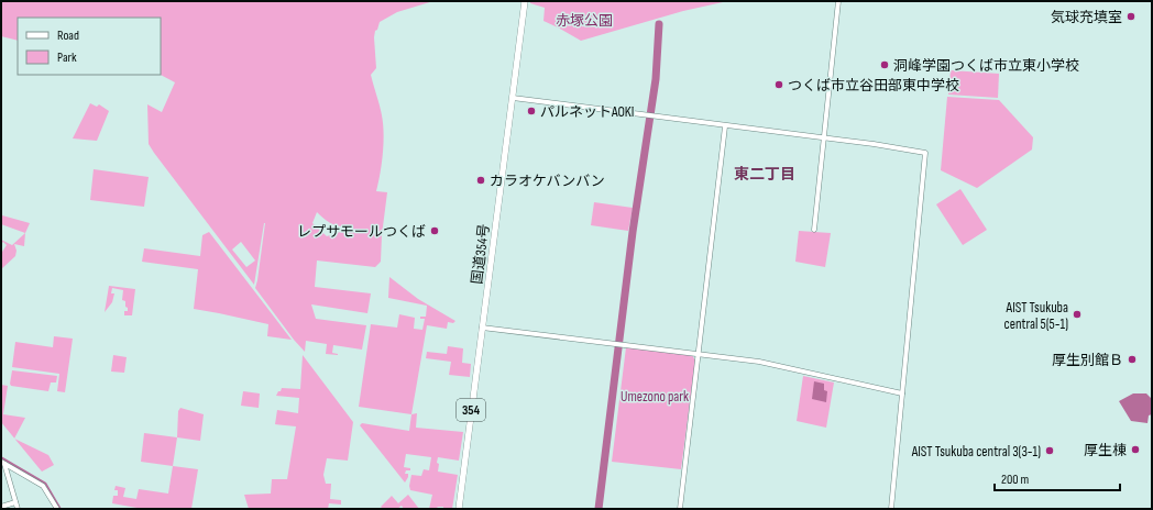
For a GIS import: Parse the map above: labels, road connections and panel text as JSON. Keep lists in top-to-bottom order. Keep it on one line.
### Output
{"streets":{"highway":["国道354号","354"]},"districts":["東二丁目"],"parks":["赤塚公園","Umezono park"],"places":["気球充填室","洞峰学園つくば市立東小学校","つくば市立谷田部東中学校","パルネットAOKI","カラオケバンバン","レプサモールつくば","AIST Tsukuba central 5(5-1)","厚生別館Ｂ","厚生棟","AIST Tsukuba central 3(3-1)"],"legend":["Road","Park"],"scale_bar":"200 m"}
